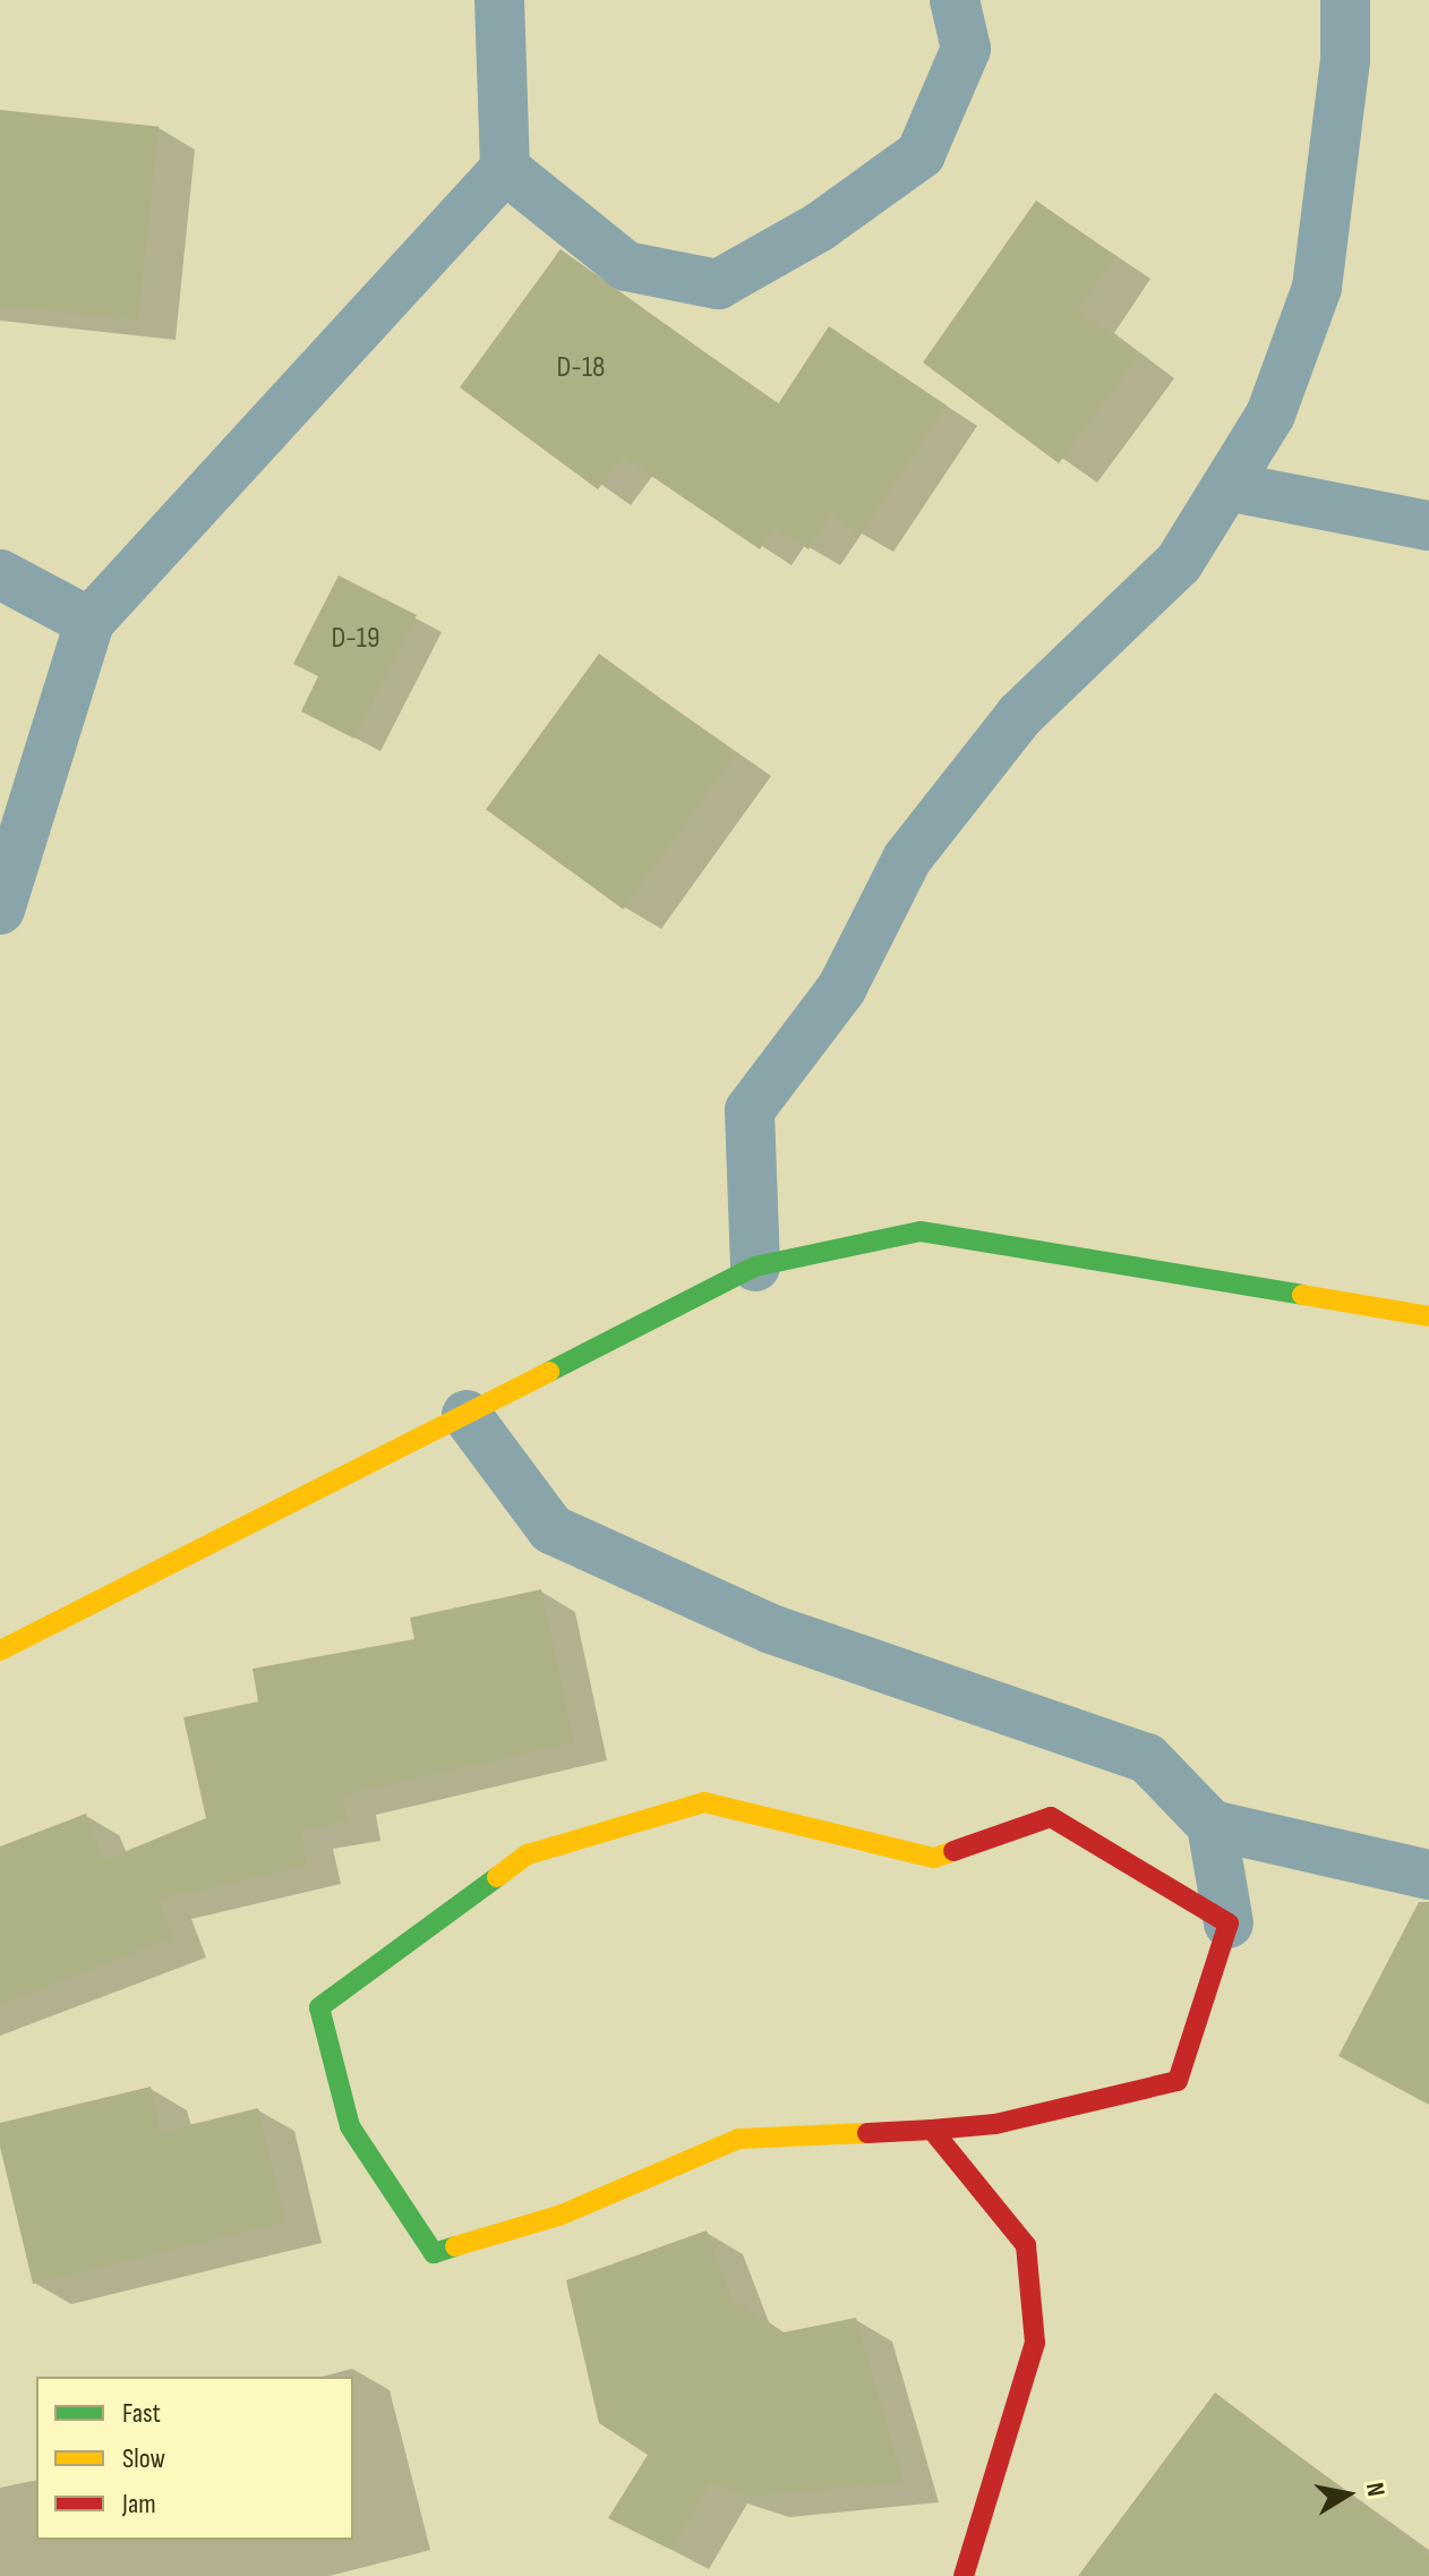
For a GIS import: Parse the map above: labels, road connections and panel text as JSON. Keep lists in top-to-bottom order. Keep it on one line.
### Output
{"house_numbers":["D-18","D-19"],"legend":["Fast","Slow","Jam"],"north":"right"}
